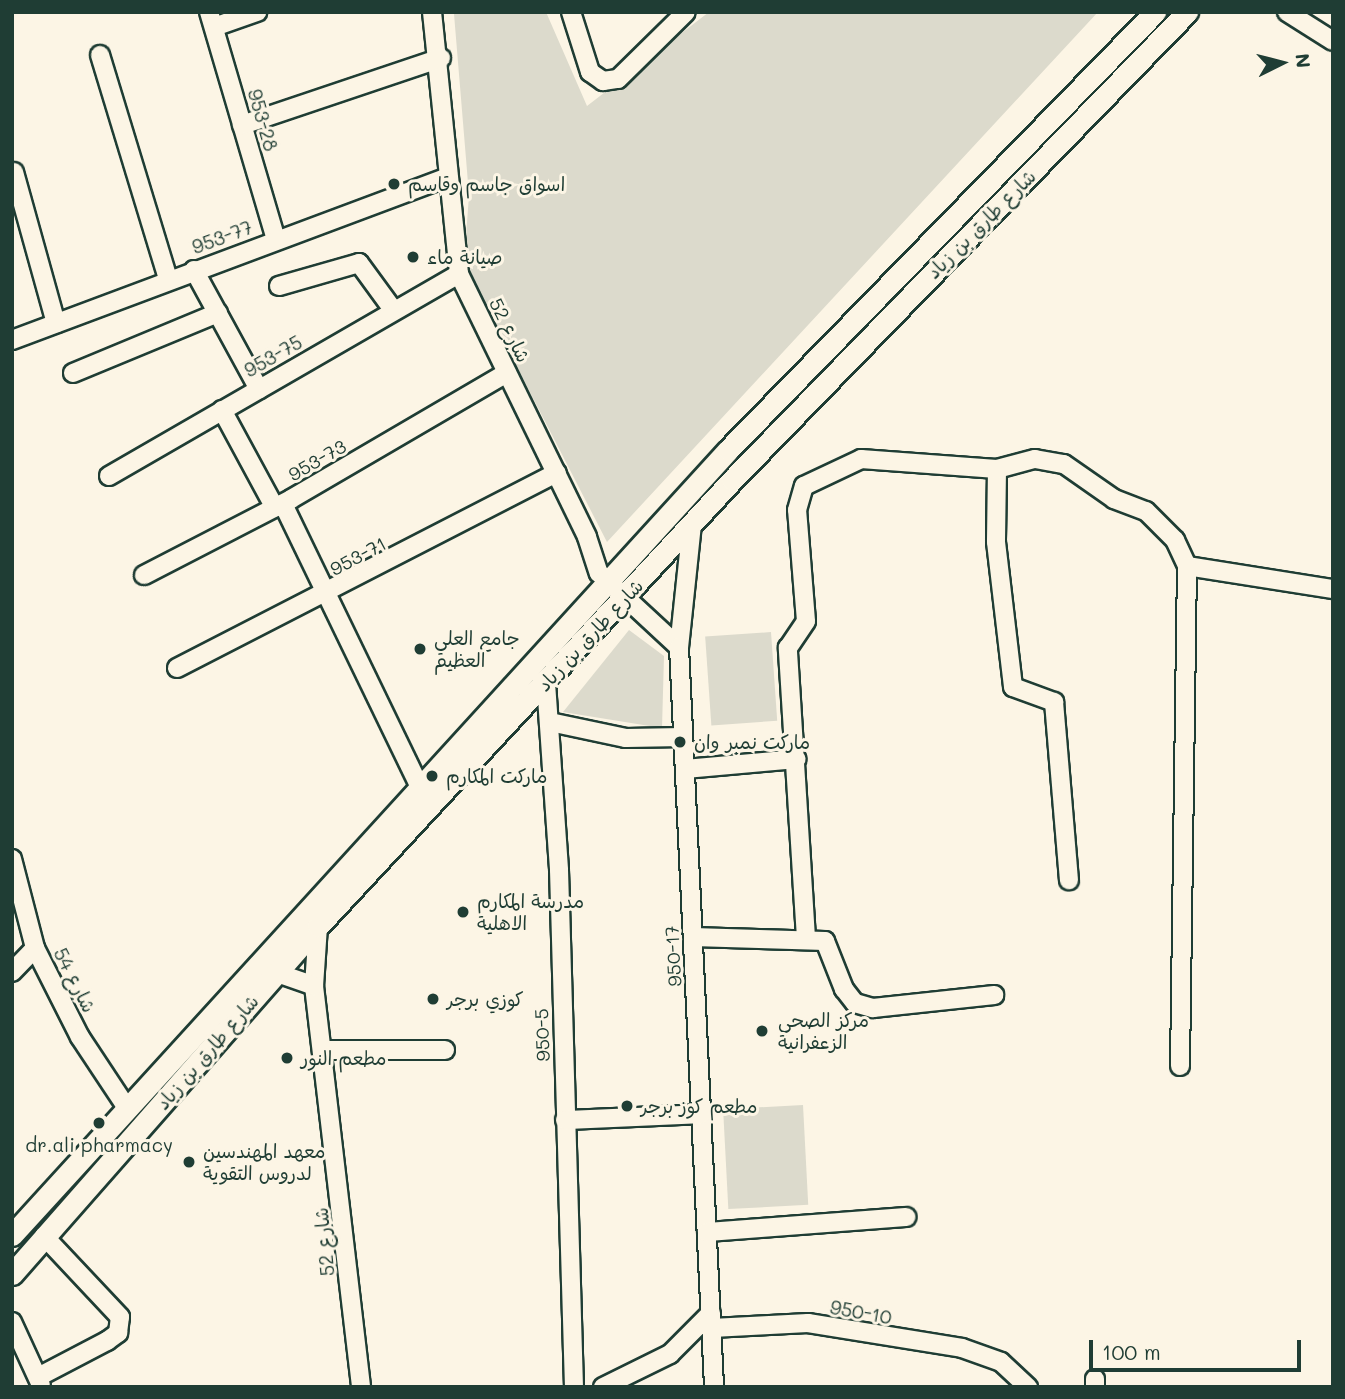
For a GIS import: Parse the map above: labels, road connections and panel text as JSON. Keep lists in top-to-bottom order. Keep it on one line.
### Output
{"streets":{"main road":["شارع طارق بن زياد"],"street":["953-28","953-77","شارع 52","953-75","953-73","953-71","950-17","شارع 54","950-5","950-10"]},"crossings":[["953-28","953-77"],["شارع طارق بن زياد","شارع 52"],["شارع طارق بن زياد","950-17"],["شارع طارق بن زياد","شارع 54"],["شارع طارق بن زياد","950-5"],["953-77","شارع 52"],["شارع 52","953-75"],["شارع 52","953-73"],["شارع 52","953-71"],["شارع 52","950-17"],["950-17","950-10"]],"places":["اسواق جاسم وقاسم","صيانة ماء","جامع العلي العظيم","ماركت نمبر وان","ماركت المكارم","مدرسة المكارم الاهلية","كوزي برجر","مركز الصحي الزعفرانية","مطعم النور","مطعم كوز برجر","dr.ali pharmacy","معهد المهندسين لدروس التقوية"],"scale_bar":"100 m","north":"right"}
